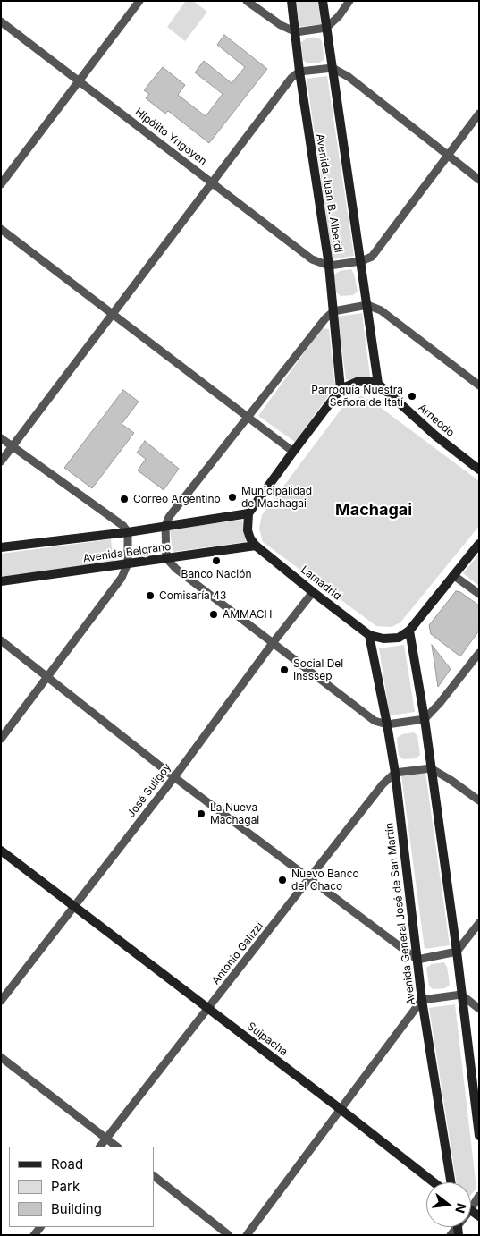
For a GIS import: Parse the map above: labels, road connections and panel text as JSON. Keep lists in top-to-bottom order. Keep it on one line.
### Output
{"streets":{"street":["Hipólito Yrigoyen","Avenida Juan B. Alberdi","Arneodo","Avenida Belgrano","Lamadrid","José Suligoy","Avenida General José de San Martín","Antonio Galizzi","Suipacha"]},"crossings":[["Hipólito Yrigoyen","Avenida Juan B. Alberdi"],["Avenida Juan B. Alberdi","Arneodo"],["Avenida Belgrano","Lamadrid"],["Lamadrid","José Suligoy"],["Lamadrid","Avenida General José de San Martín"],["José Suligoy","Suipacha"],["Avenida General José de San Martín","Antonio Galizzi"],["Antonio Galizzi","Suipacha"]],"districts":["Machagai"],"places":["Parroquía Nuestra Señora de Itatí","Municipalidad de Machagai","Correo Argentino","Banco Nación","Comisaría 43","AMMACH","Social Del Insssep","La Nueva Machagai","Nuevo Banco del Chaco"],"legend":["Road","Park","Building"],"north":"right"}
